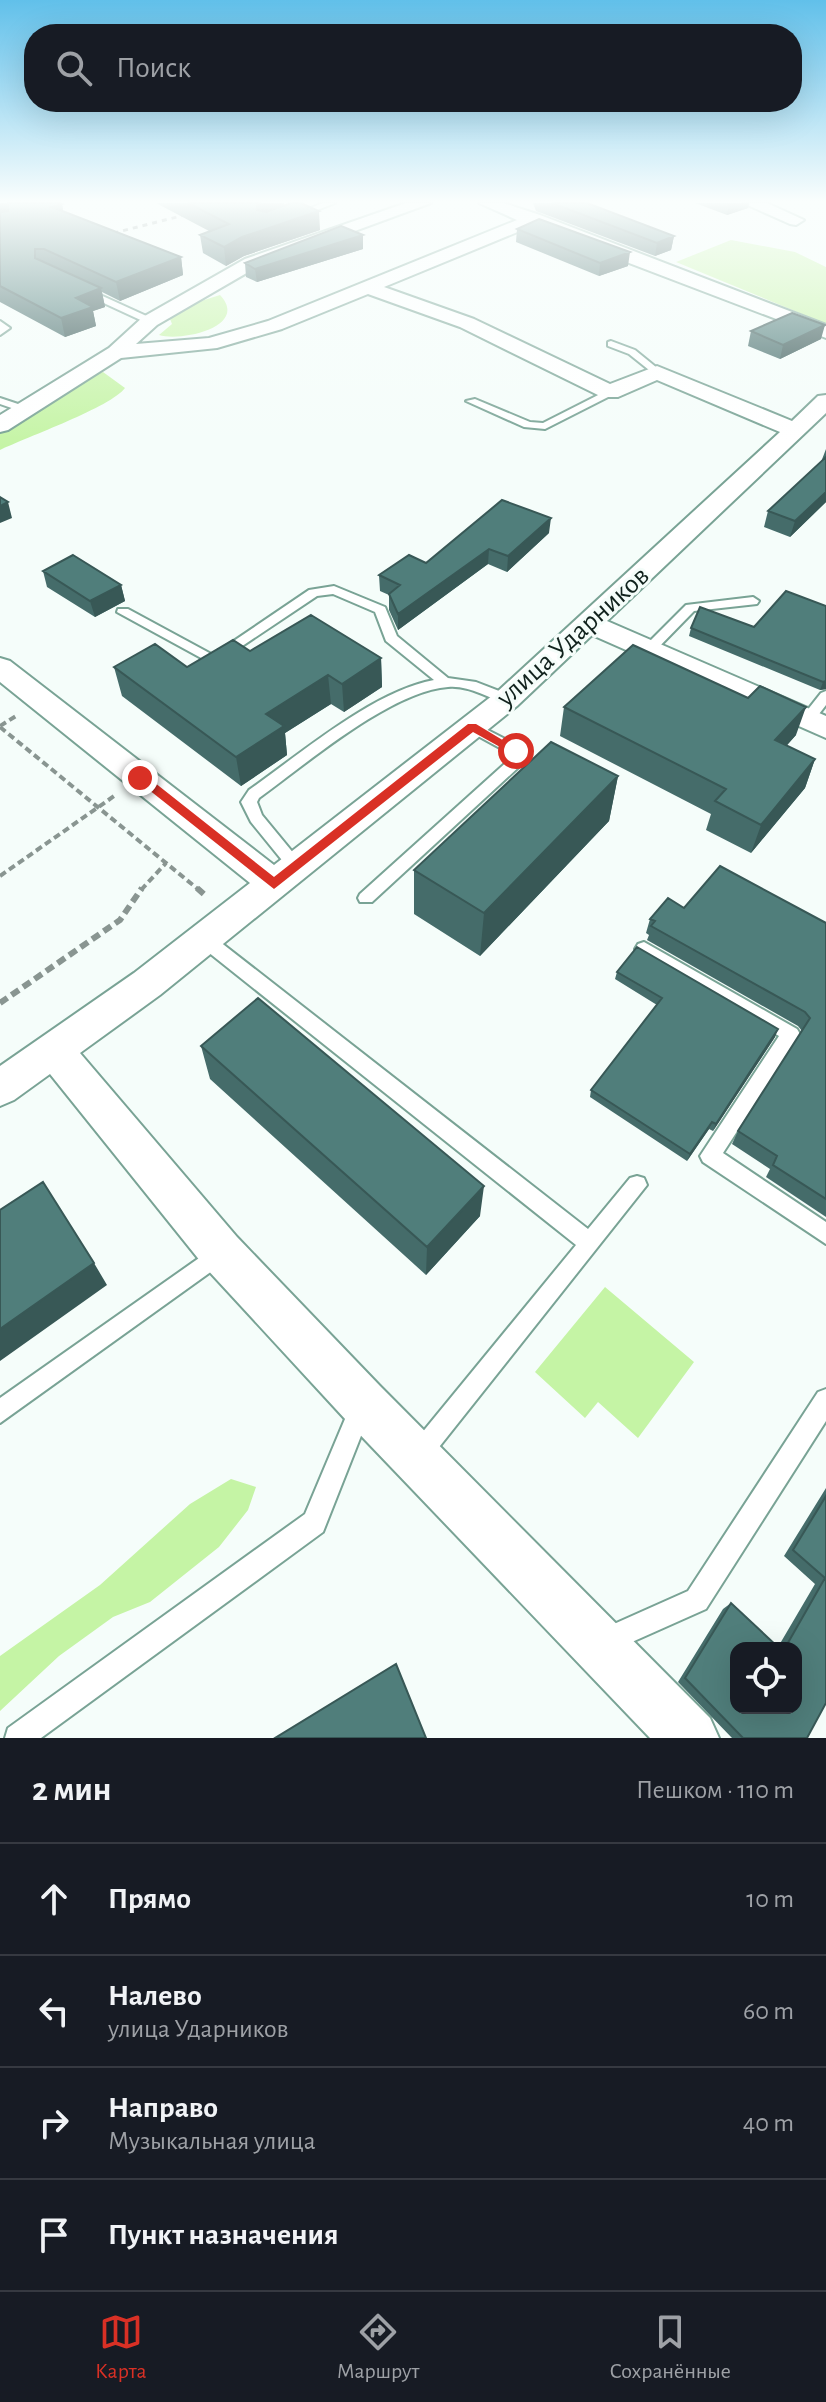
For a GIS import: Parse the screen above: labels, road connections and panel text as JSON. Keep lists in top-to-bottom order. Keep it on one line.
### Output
{"streets":{"street":["улица Ударников"]},"page":{"search":"Поиск","heading":["2 мин","Пешком · 110 m"],"list":[["Прямо","10 m"],["Налево","улица Ударников","60 m"],["Направо","Музыкальная улица","40 m"],"Пункт назначения"],"nav":["Карта","Маршрут","Сохранённые"]}}
